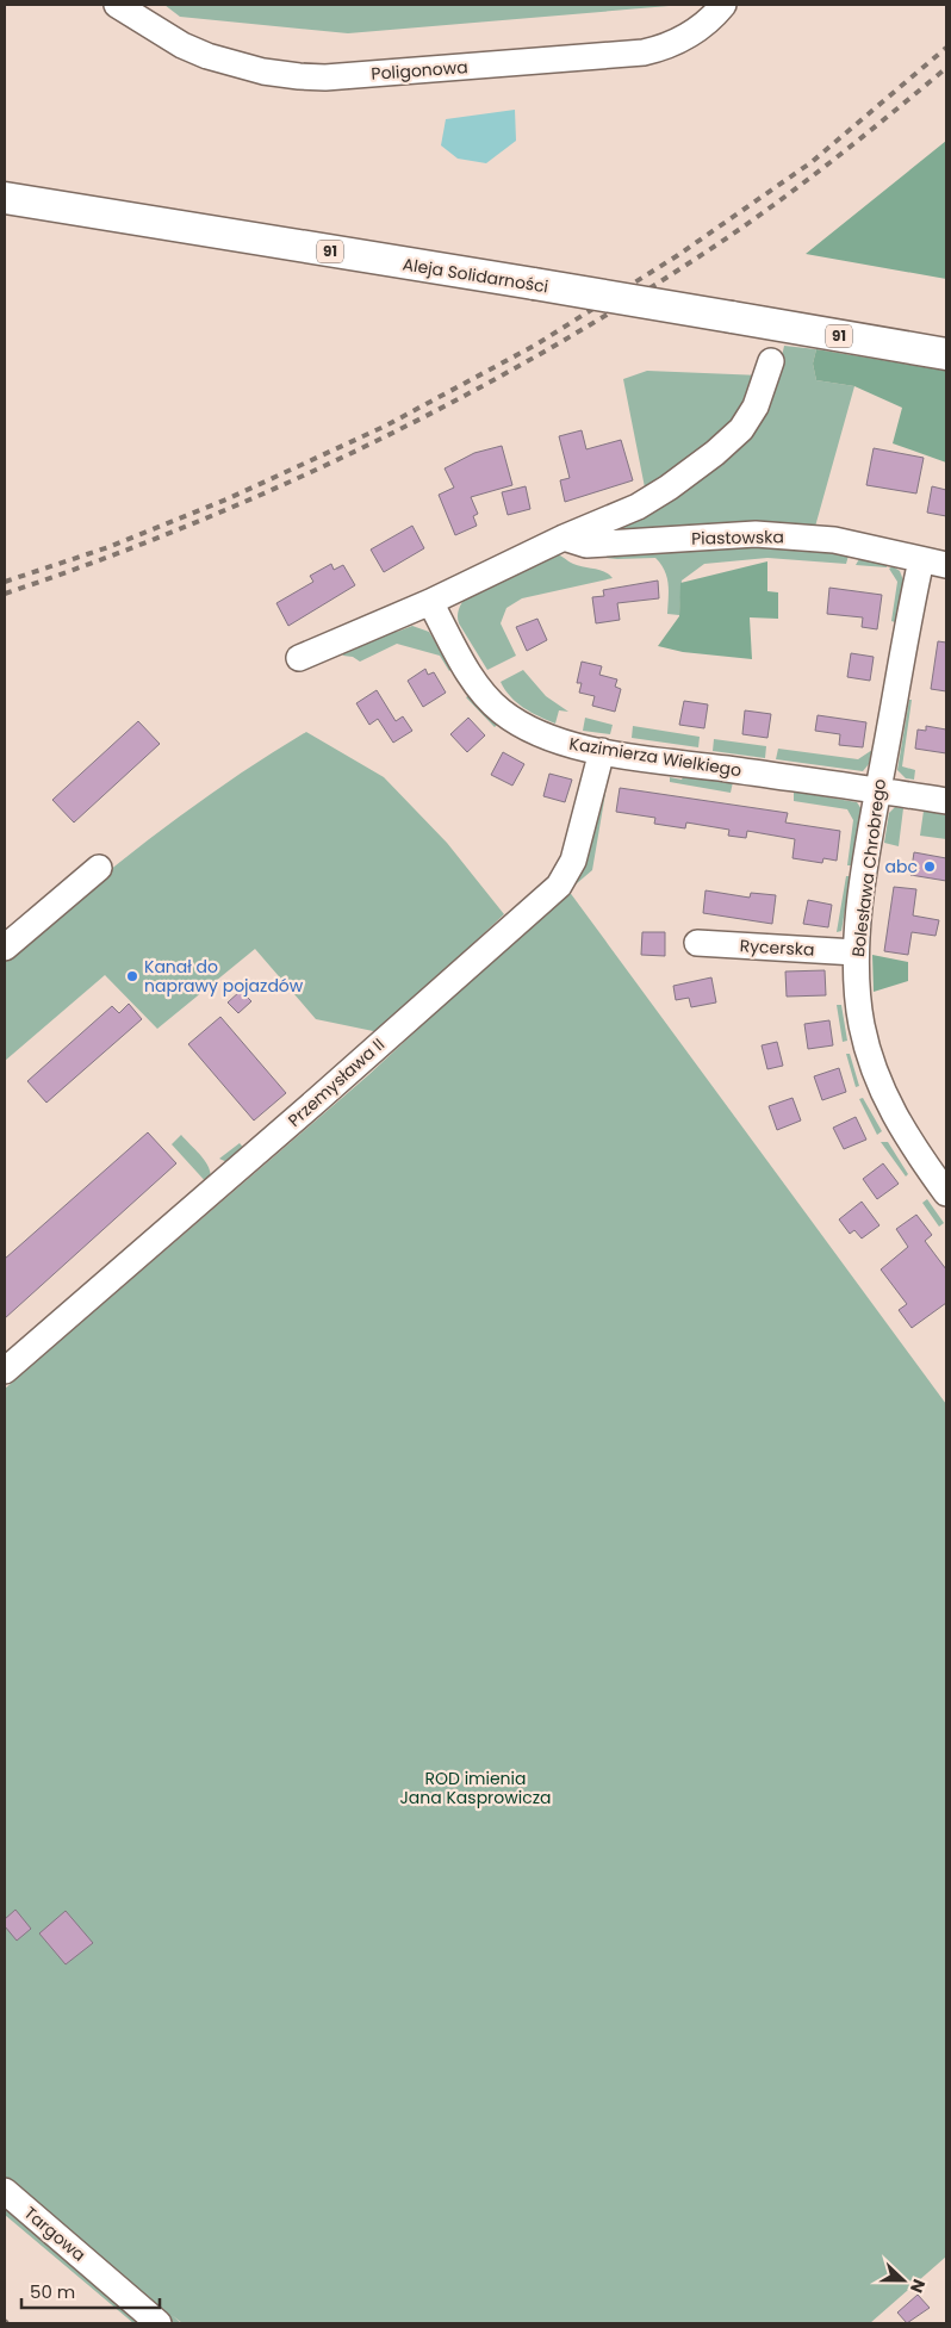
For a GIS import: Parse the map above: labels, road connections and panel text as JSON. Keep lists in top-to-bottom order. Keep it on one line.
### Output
{"streets":{"main road":["91","Aleja Solidarności"],"street":["Poligonowa","Piastowska","Kazimierza Wielkiego","Bolesława Chrobrego","Rycerska","Przemysława II","Targowa"]},"crossings":[["Piastowska","Bolesława Chrobrego"],["Kazimierza Wielkiego","Bolesława Chrobrego"],["Kazimierza Wielkiego","Przemysława II"],["Bolesława Chrobrego","Rycerska"]],"parks":["ROD imienia Jana Kasprowicza"],"places":["abc","Kanał do naprawy pojazdów"],"scale_bar":"50 m","north":"right"}
